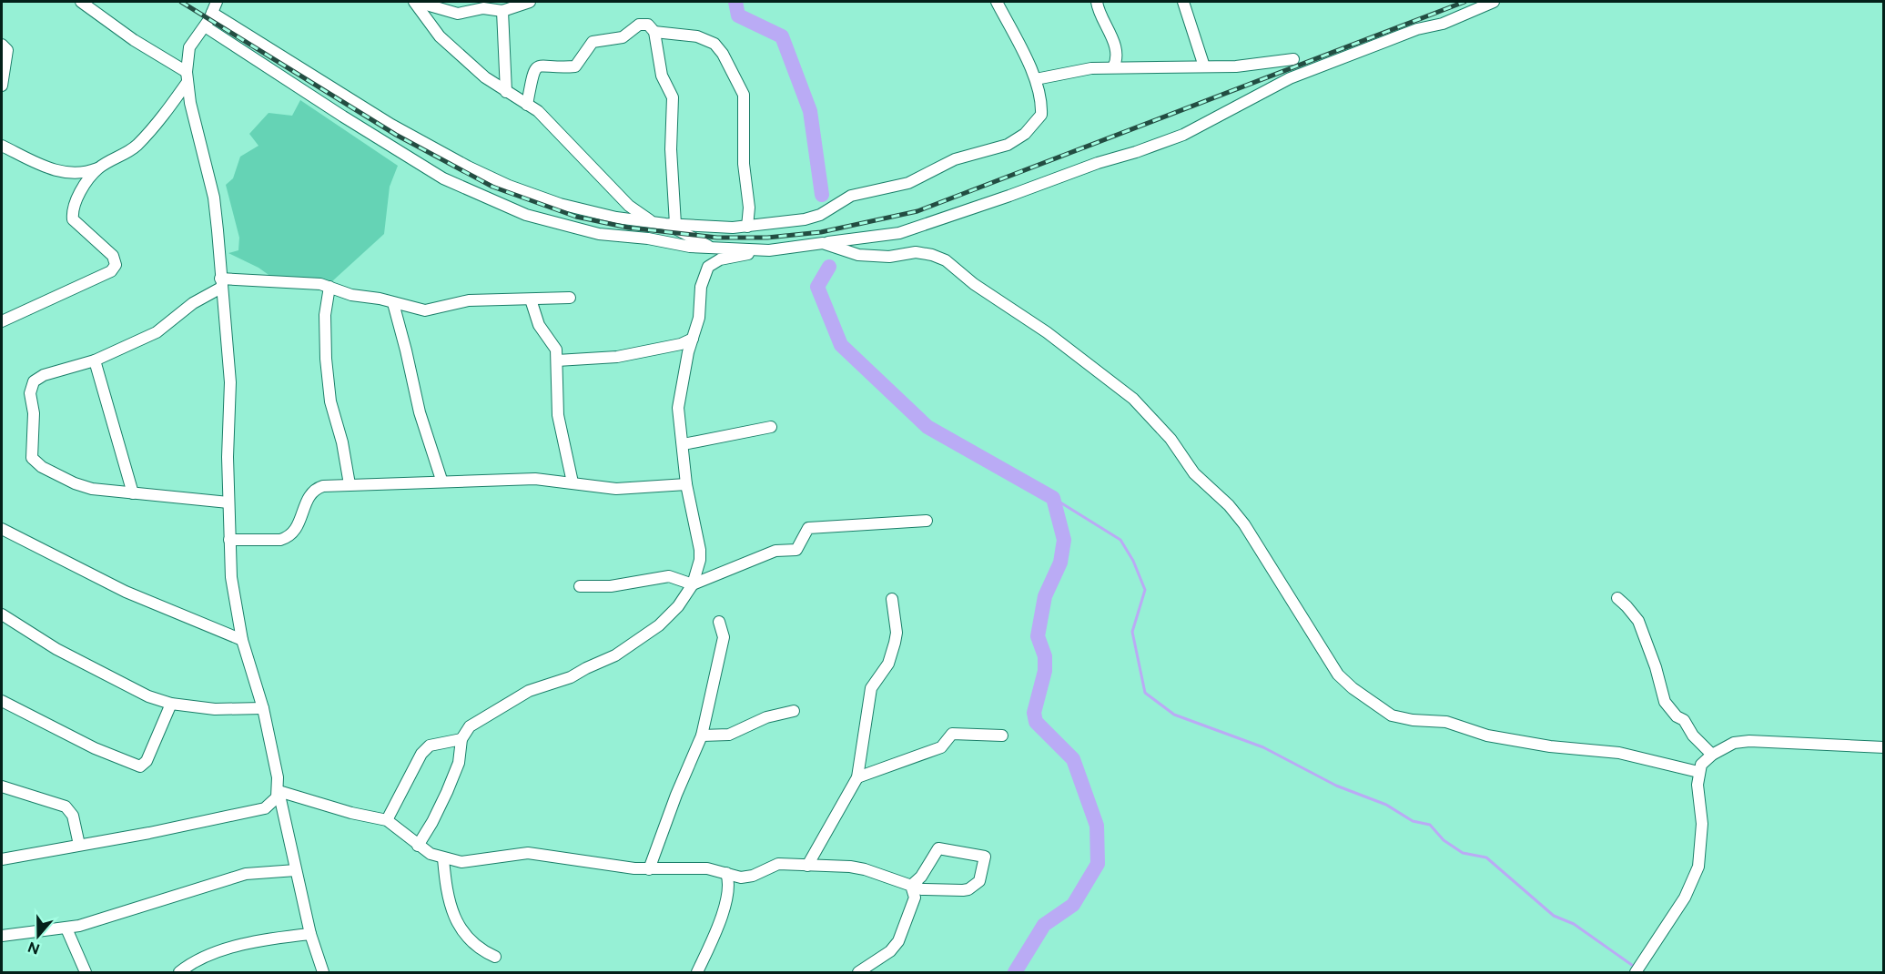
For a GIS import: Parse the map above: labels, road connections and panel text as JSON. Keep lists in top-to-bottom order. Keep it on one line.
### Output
{"north":"bottom"}
